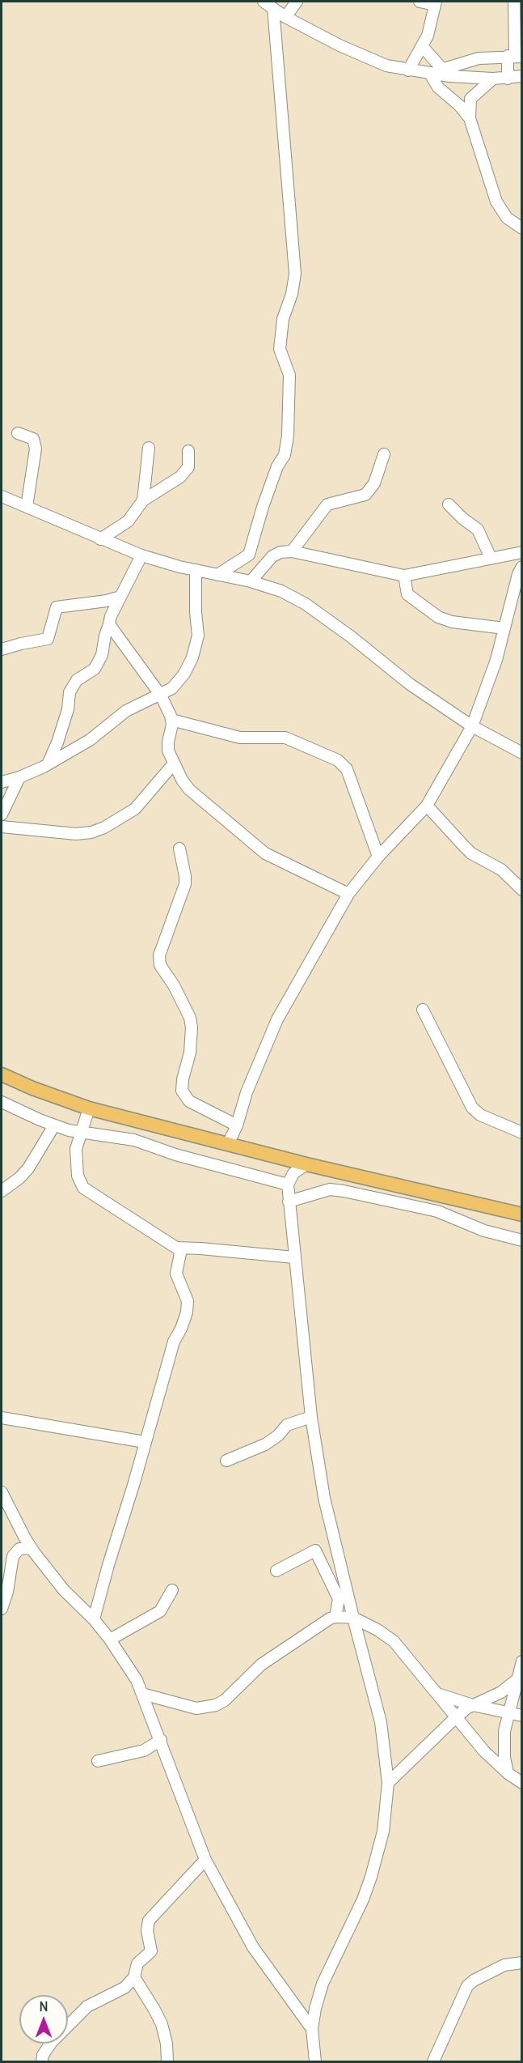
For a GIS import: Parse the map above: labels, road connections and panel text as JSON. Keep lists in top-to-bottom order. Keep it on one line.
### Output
{"north":"top"}
